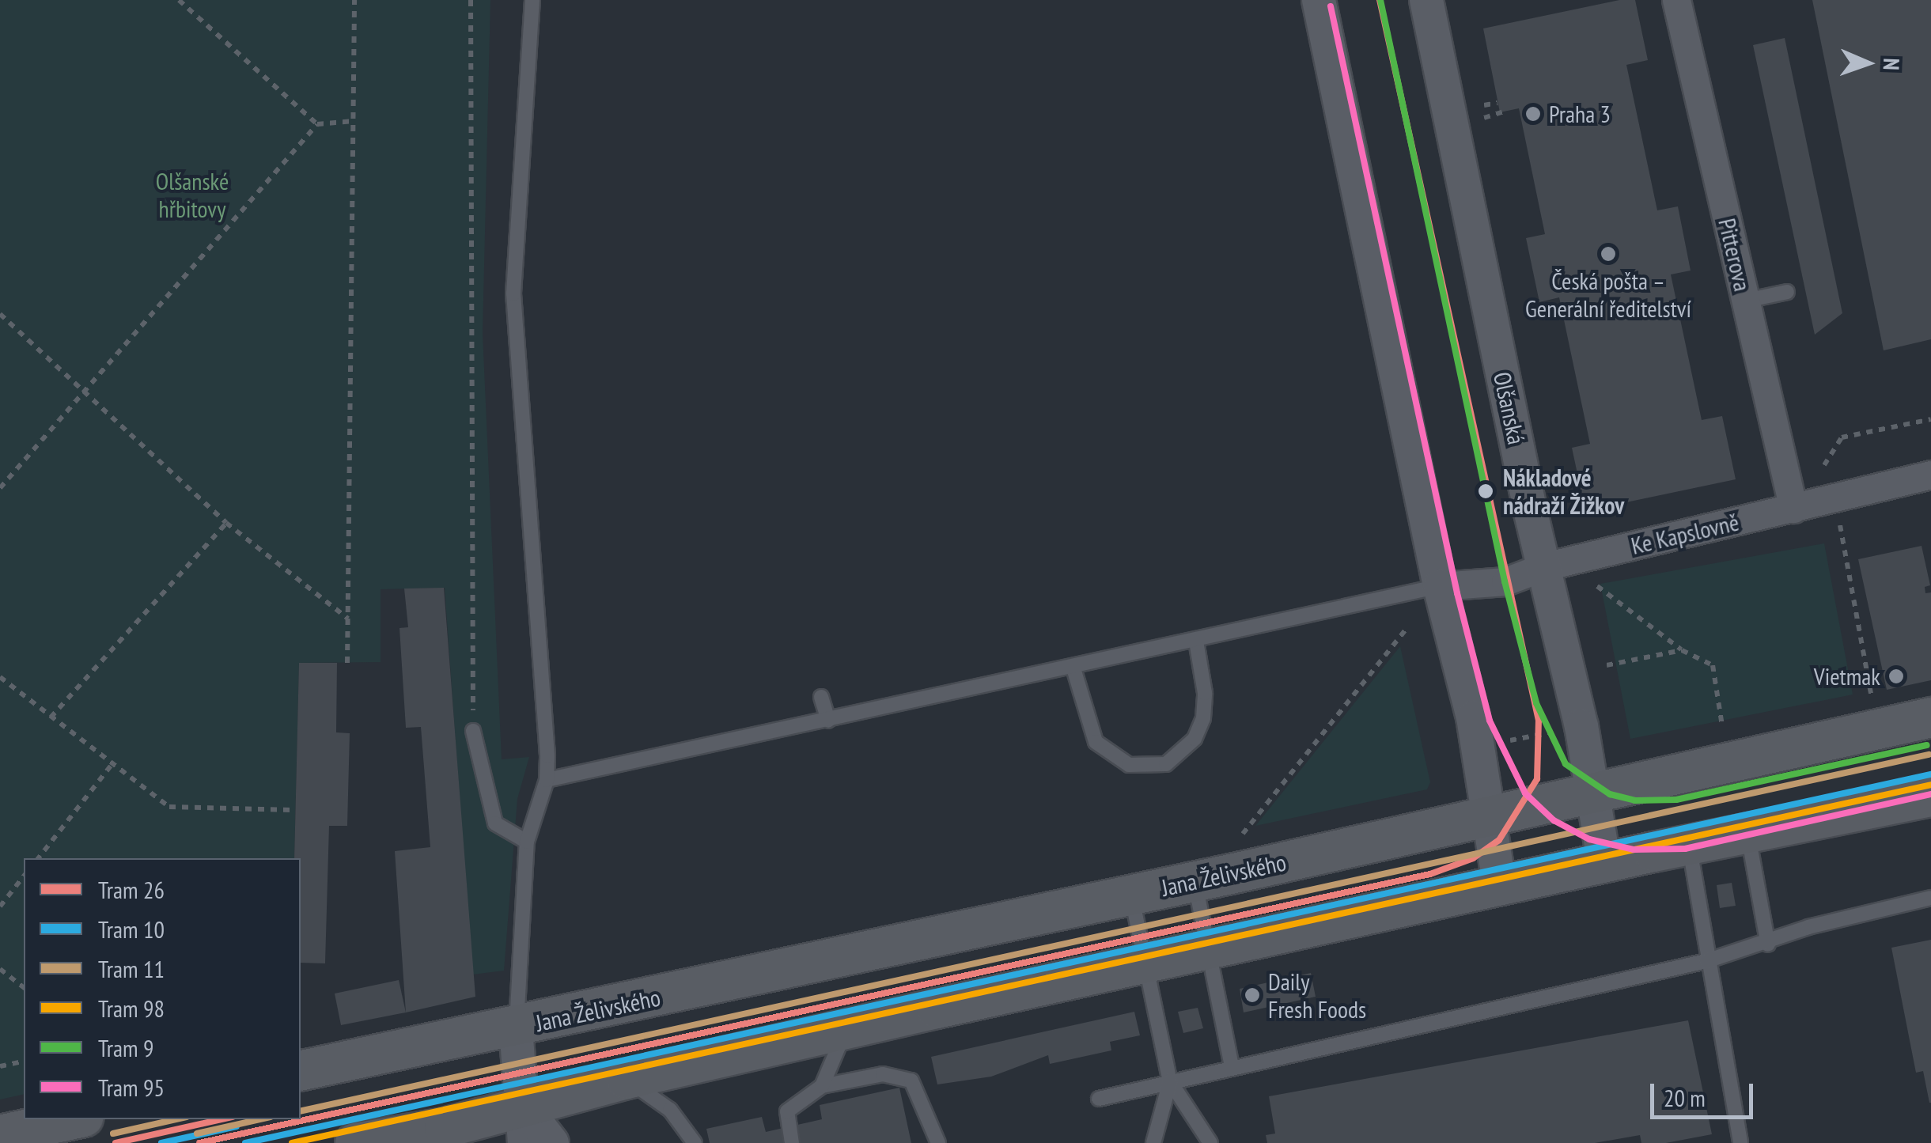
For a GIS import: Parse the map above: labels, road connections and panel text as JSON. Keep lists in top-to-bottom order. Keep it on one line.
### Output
{"streets":{"main road":["Jana Želivského"],"street":["Pitterova","Olšanská","Ke Kapslovně"]},"crossings":[["Pitterova","Ke Kapslovně"],["Olšanská","Ke Kapslovně"],["Olšanská","Jana Želivského"]],"parks":["Olšanské hřbitovy"],"places":["Praha 3","Česká pošta – Generální ředitelství","Nákladové nádraží Žižkov","Vietmak","Daily Fresh Foods"],"lines":["tram line 26","tram line 9","tram line 95","tram line 11","tram line 10","tram line 98"],"legend":["Tram 26","Tram 10","Tram 11","Tram 98","Tram 9","Tram 95"],"scale_bar":"20 m","north":"right"}
